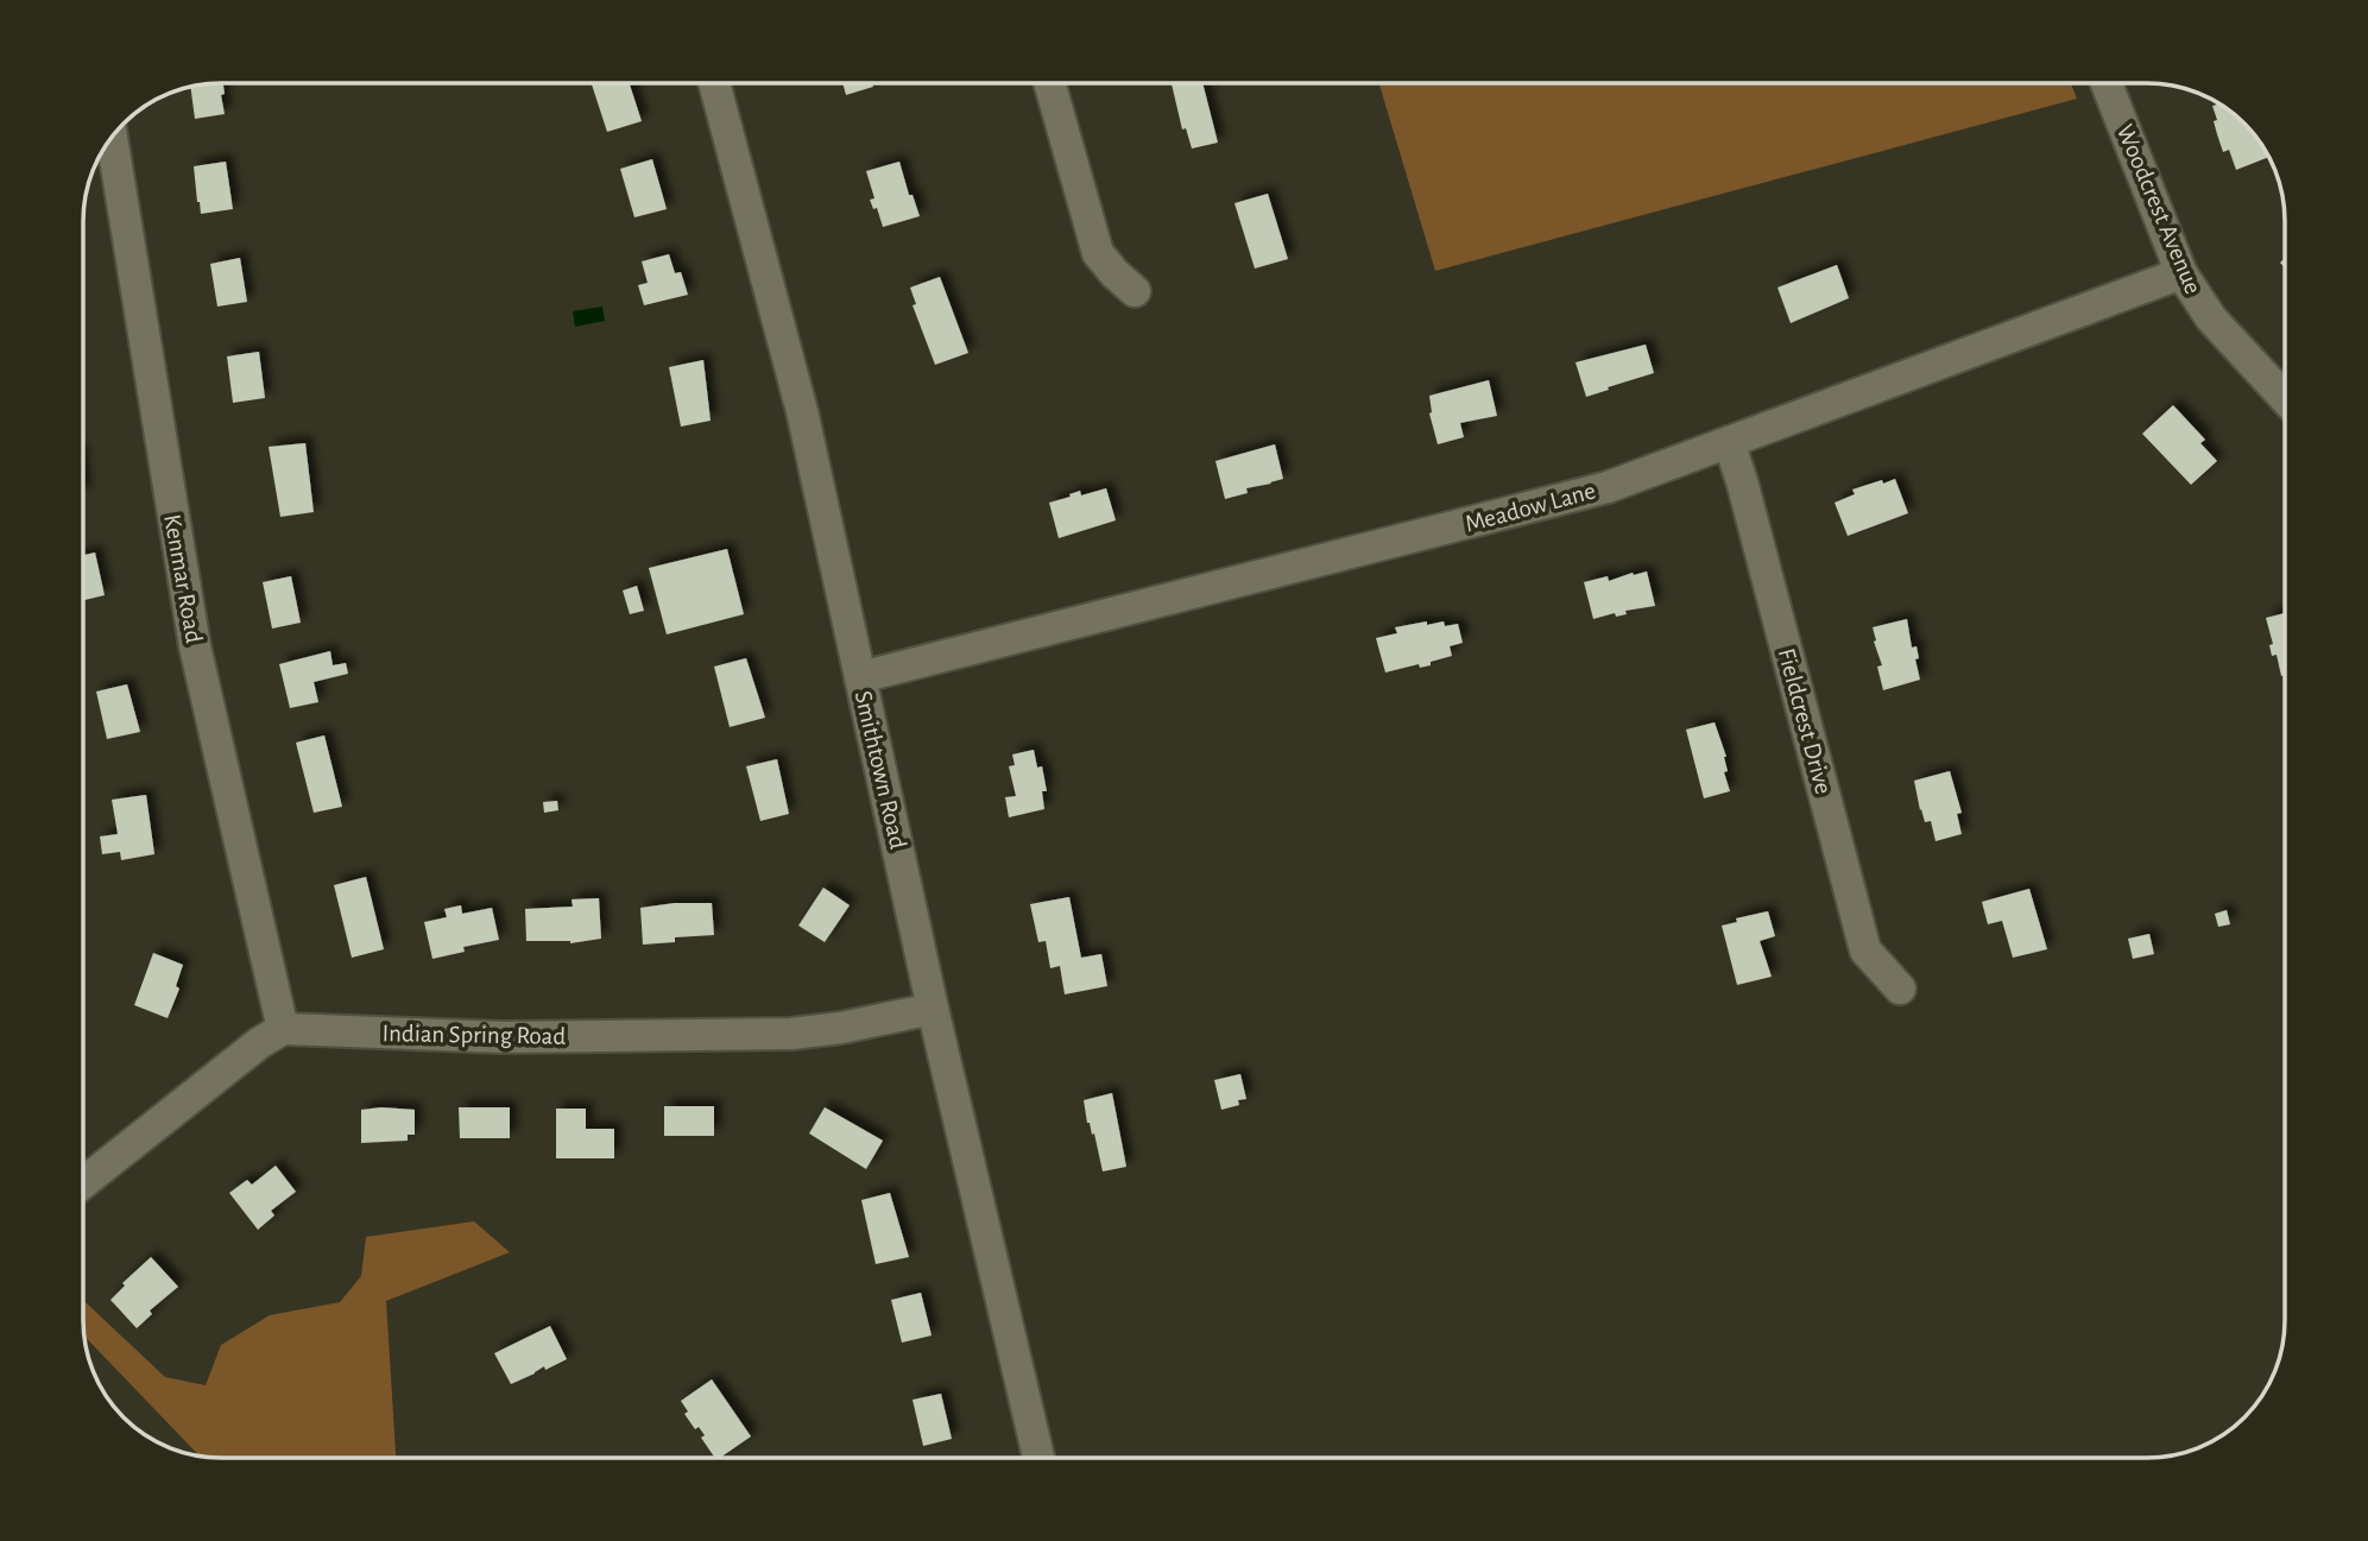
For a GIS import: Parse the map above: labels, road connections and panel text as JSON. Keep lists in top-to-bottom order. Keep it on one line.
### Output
{"streets":{"street":["Woodcrest Avenue","Meadow Lane","Kenmar Road","Fieldcrest Drive","Smithtown Road","Indian Spring Road"]},"crossings":[["Woodcrest Avenue","Meadow Lane"],["Meadow Lane","Fieldcrest Drive"],["Meadow Lane","Smithtown Road"],["Kenmar Road","Indian Spring Road"],["Smithtown Road","Indian Spring Road"]]}
